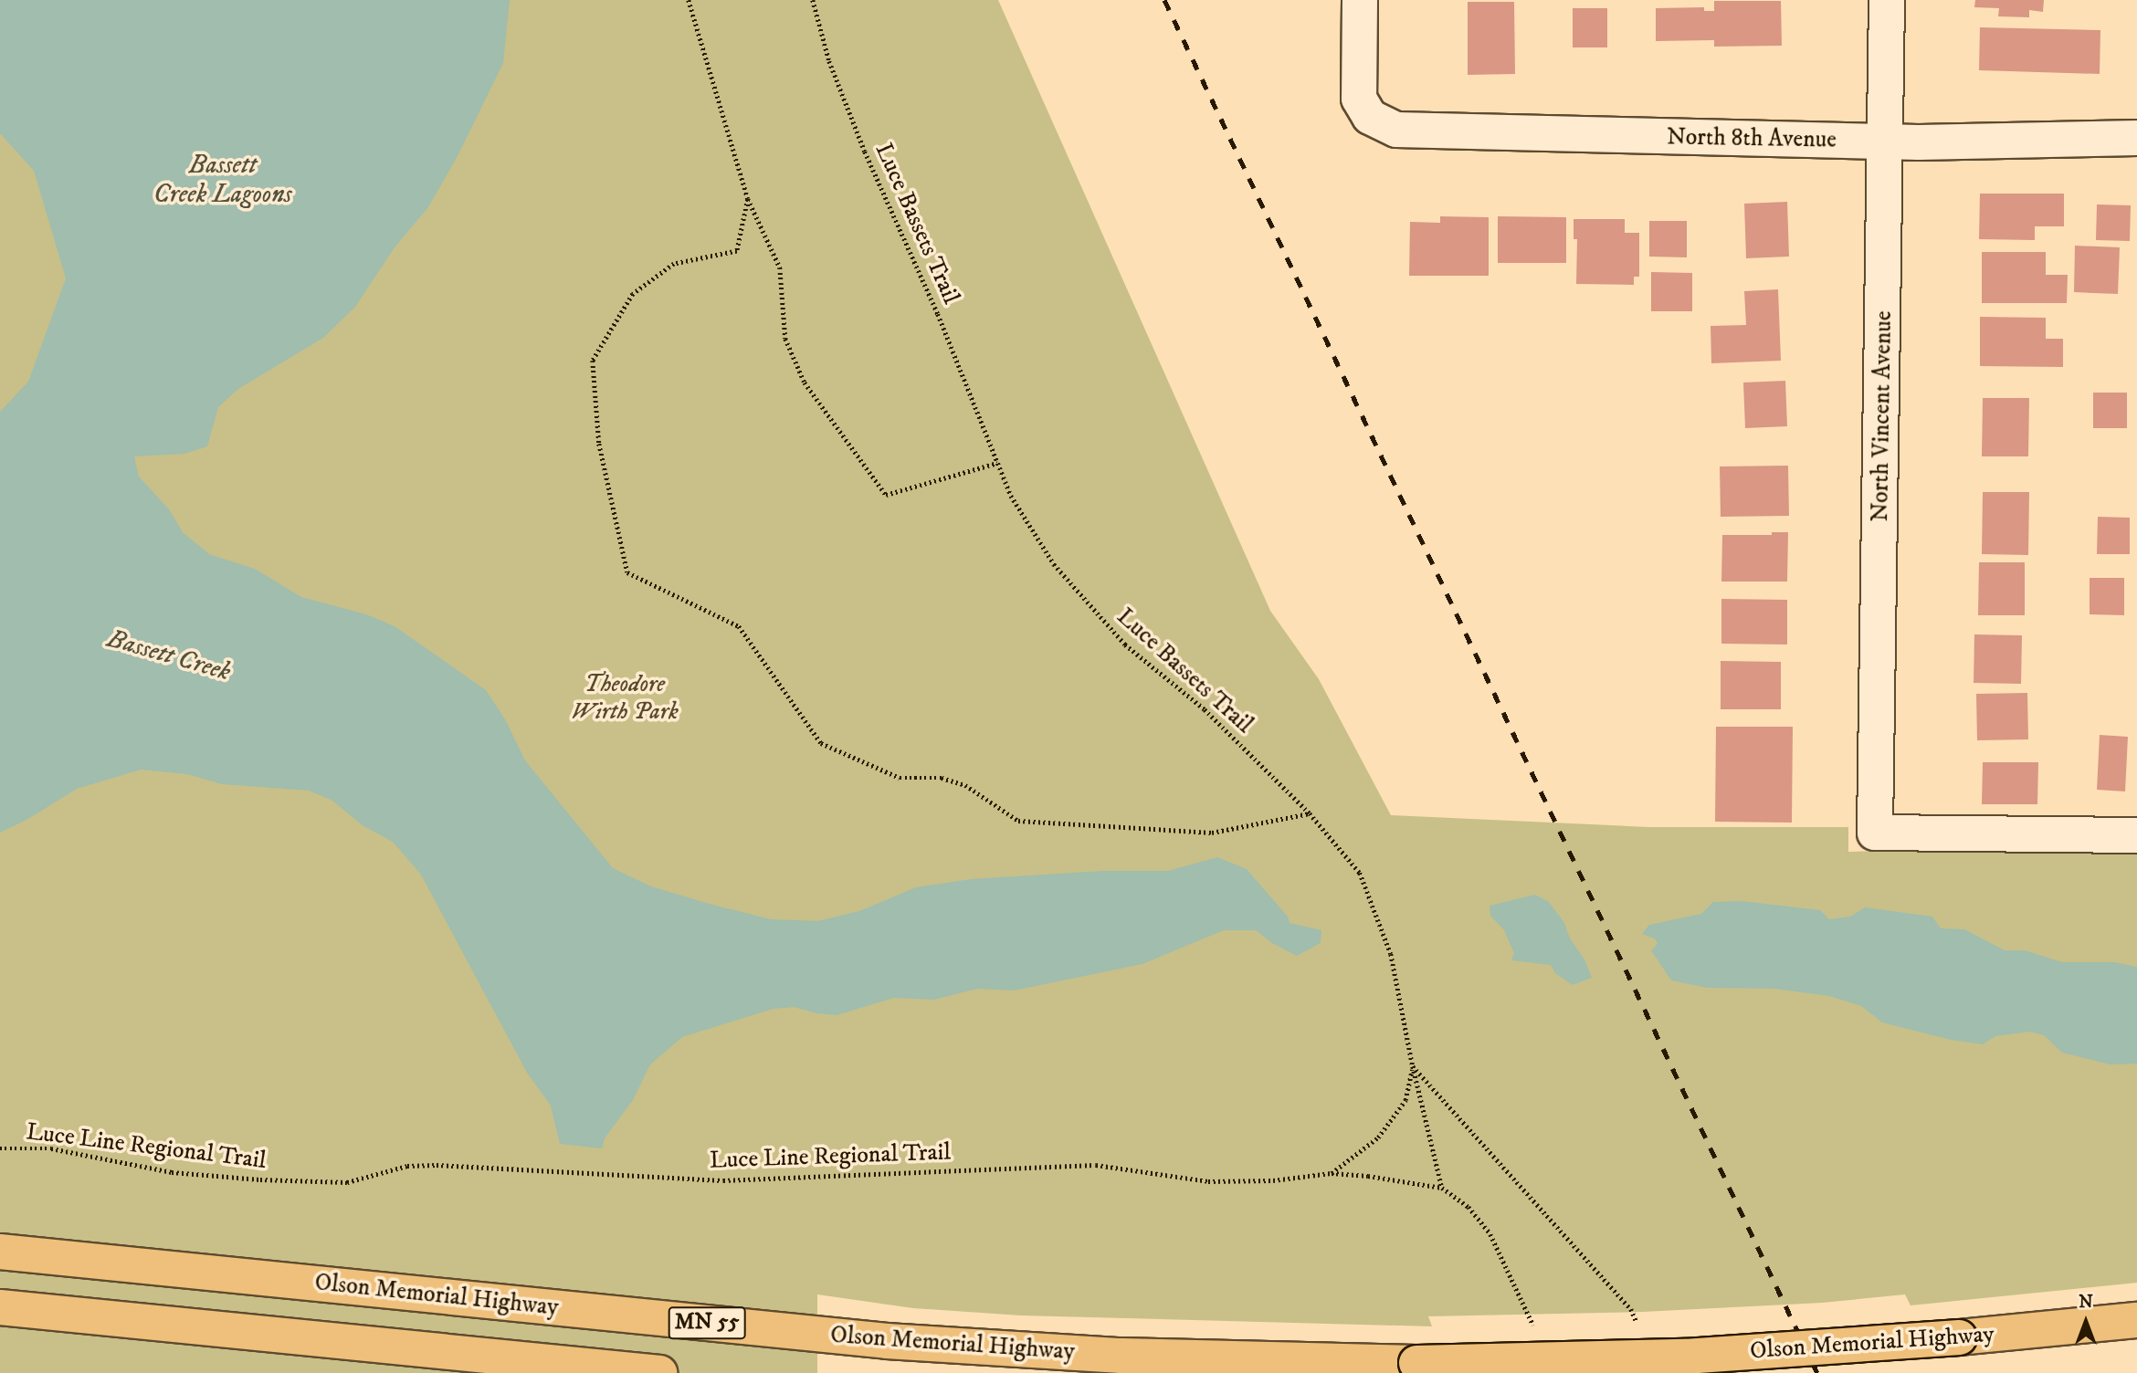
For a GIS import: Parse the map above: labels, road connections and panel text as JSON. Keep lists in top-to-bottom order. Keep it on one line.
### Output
{"streets":{"main road":["Olson Memorial Highway","MN 55"],"street":["North 8th Avenue","North Vincent Avenue"],"path":["Luce Bassets Trail","Luce Line Regional Trail"]},"crossings":[["North 8th Avenue","North Vincent Avenue"],["Luce Bassets Trail","Luce Line Regional Trail"]],"water":["Bassett Creek Lagoons","Bassett Creek"],"parks":["Theodore Wirth Park"],"north":"top"}
